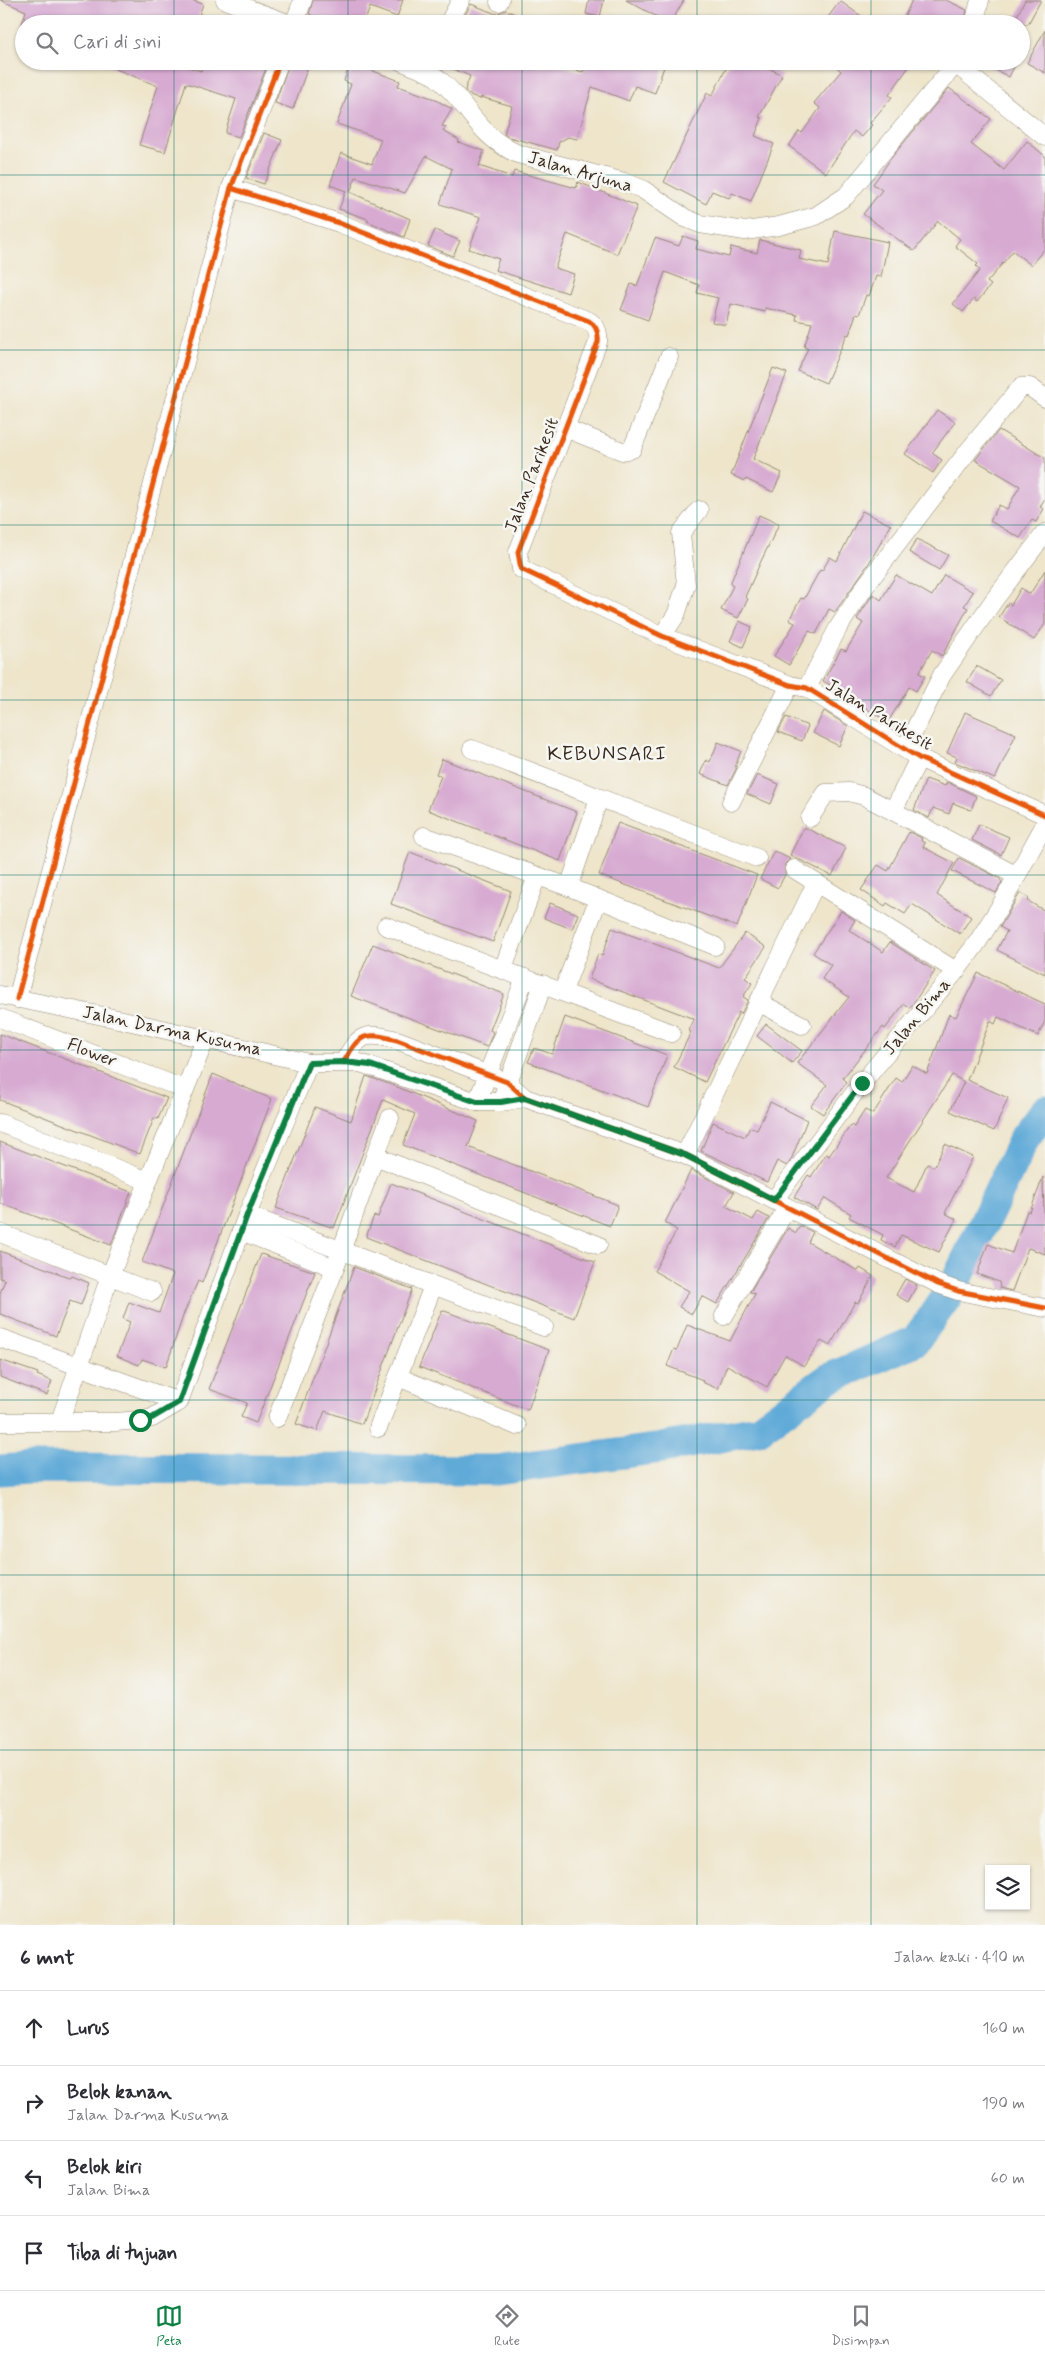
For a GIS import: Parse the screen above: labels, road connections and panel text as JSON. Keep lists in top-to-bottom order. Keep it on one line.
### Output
{"streets":{"street":["Jalan Arjuna","Jalan Parikesit","Jalan Bima","Jalan Darma Kusuma","Flower"]},"crossings":[["Jalan Bima","Jalan Darma Kusuma"]],"districts":["KEBUNSARI"],"page":{"search":"Cari di sini","heading":["6 mnt","Jalan kaki · 410 m"],"list":[["Lurus","160 m"],["Belok kanan","Jalan Darma Kusuma","190 m"],["Belok kiri","Jalan Bima","60 m"],"Tiba di tujuan"],"nav":["Peta","Rute","Disimpan"]}}
